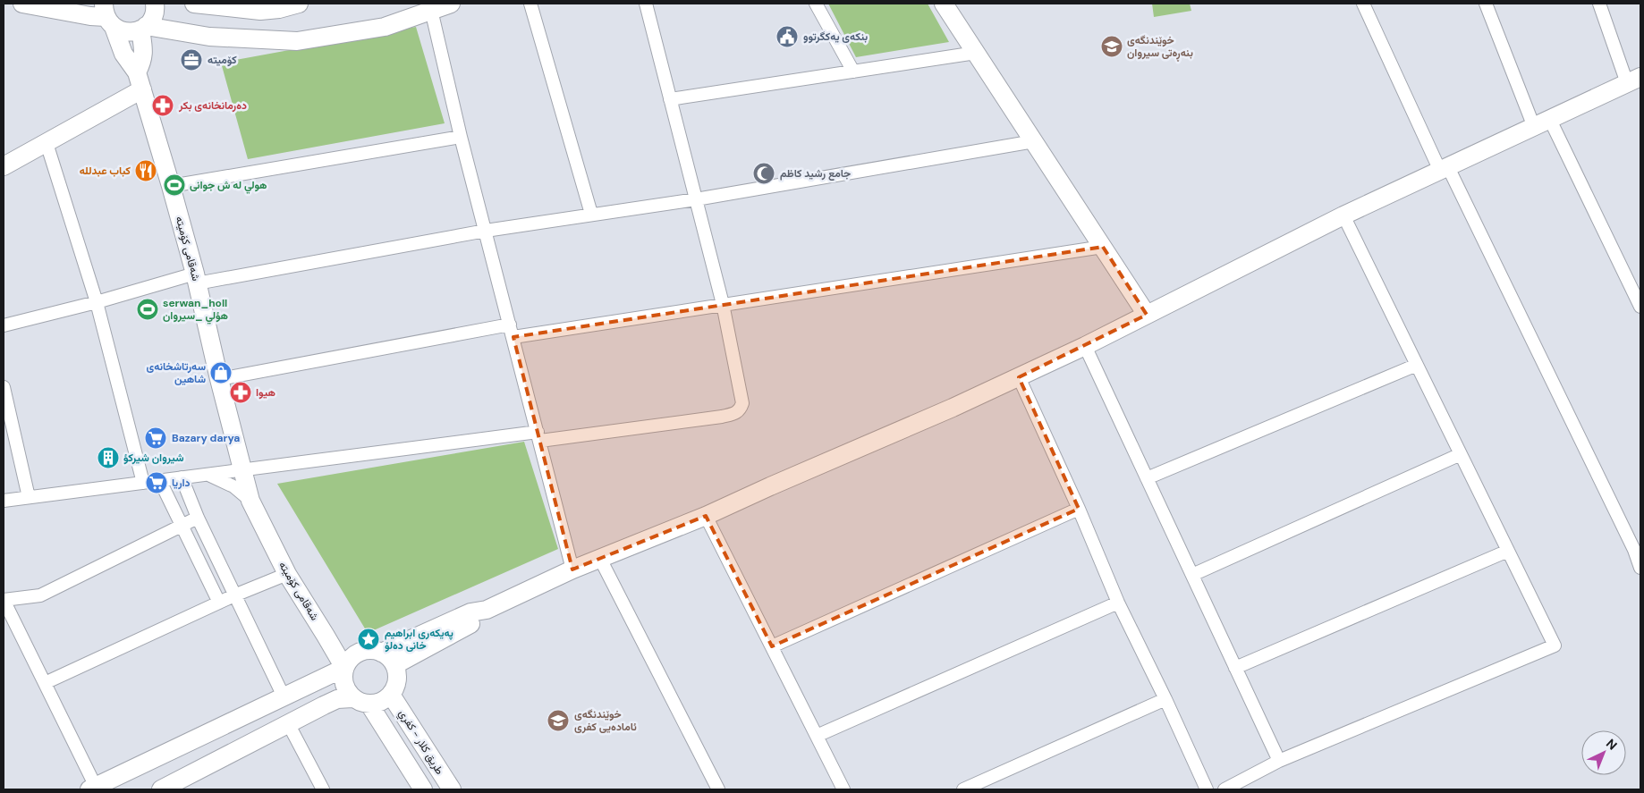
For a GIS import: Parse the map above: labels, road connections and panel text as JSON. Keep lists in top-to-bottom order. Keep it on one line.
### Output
{"streets":{"main road":["شەقامی کۆمیتە","طريق كلار - كفري"]},"crossings":[["شەقامی کۆمیتە","طريق كلار - كفري"]],"places":{"public building":["بنکەی یەکگرتوو"],"school or university":["خوێندنگەی بنەڕەتی سیروان","خوێندنگەی ئامادەیی کفری"],"office":["کۆمیتە"],"pharmacy":["دەرمانخانەی بکر","هیوا"],"restaurant":["كباب عبدلله"],"mosque":["جامع رشيد كاظم"],"sports":["هولي له ش جوانى","serwan_holl هؤلي _سيروان"],"shop":["سەرتاشخانەی شاهین"],"supermarket":["Bazary darya","داريا"],"building":["شيروان شيركؤ"],"place":["پەیکەری ابراهیم خانی دەلۆ"]},"north":"top right"}
